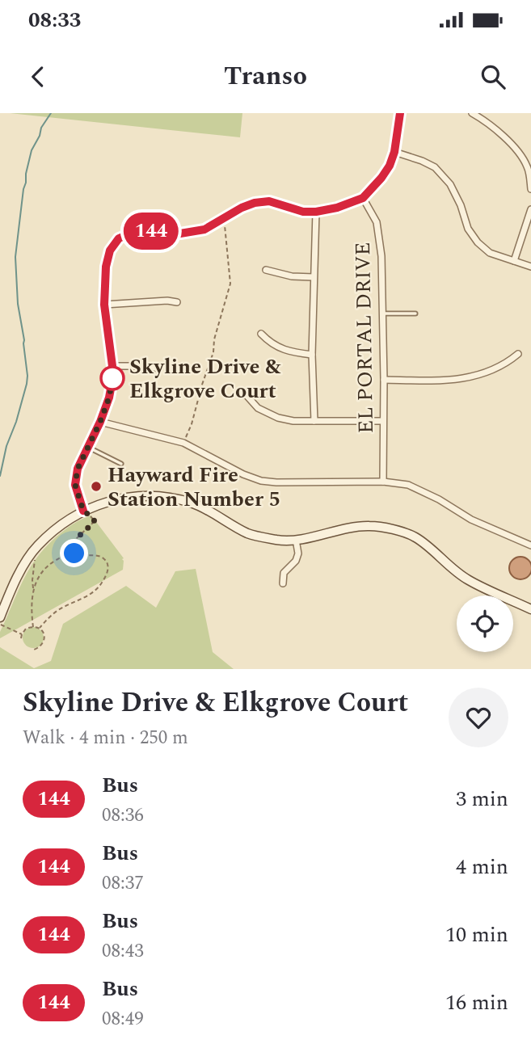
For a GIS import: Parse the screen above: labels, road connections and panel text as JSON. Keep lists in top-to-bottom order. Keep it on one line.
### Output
{"streets":{"street":["EL PORTAL DRIVE"]},"places":["Skyline Drive & Elkgrove Court","Hayward Fire Station Number 5"],"lines":["bus line 144"],"page":{"status":"08:33","header":"Transo","on_map":"144","heading":["Skyline Drive & Elkgrove Court","Walk · 4 min · 250 m"],"list":[{"mark":"144","name":"Bus","note":"08:36","value":"3 min"},{"mark":"144","name":"Bus","note":"08:37","value":"4 min"},{"mark":"144","name":"Bus","note":"08:43","value":"10 min"},{"mark":"144","name":"Bus","note":"08:49","value":"16 min"}]}}
